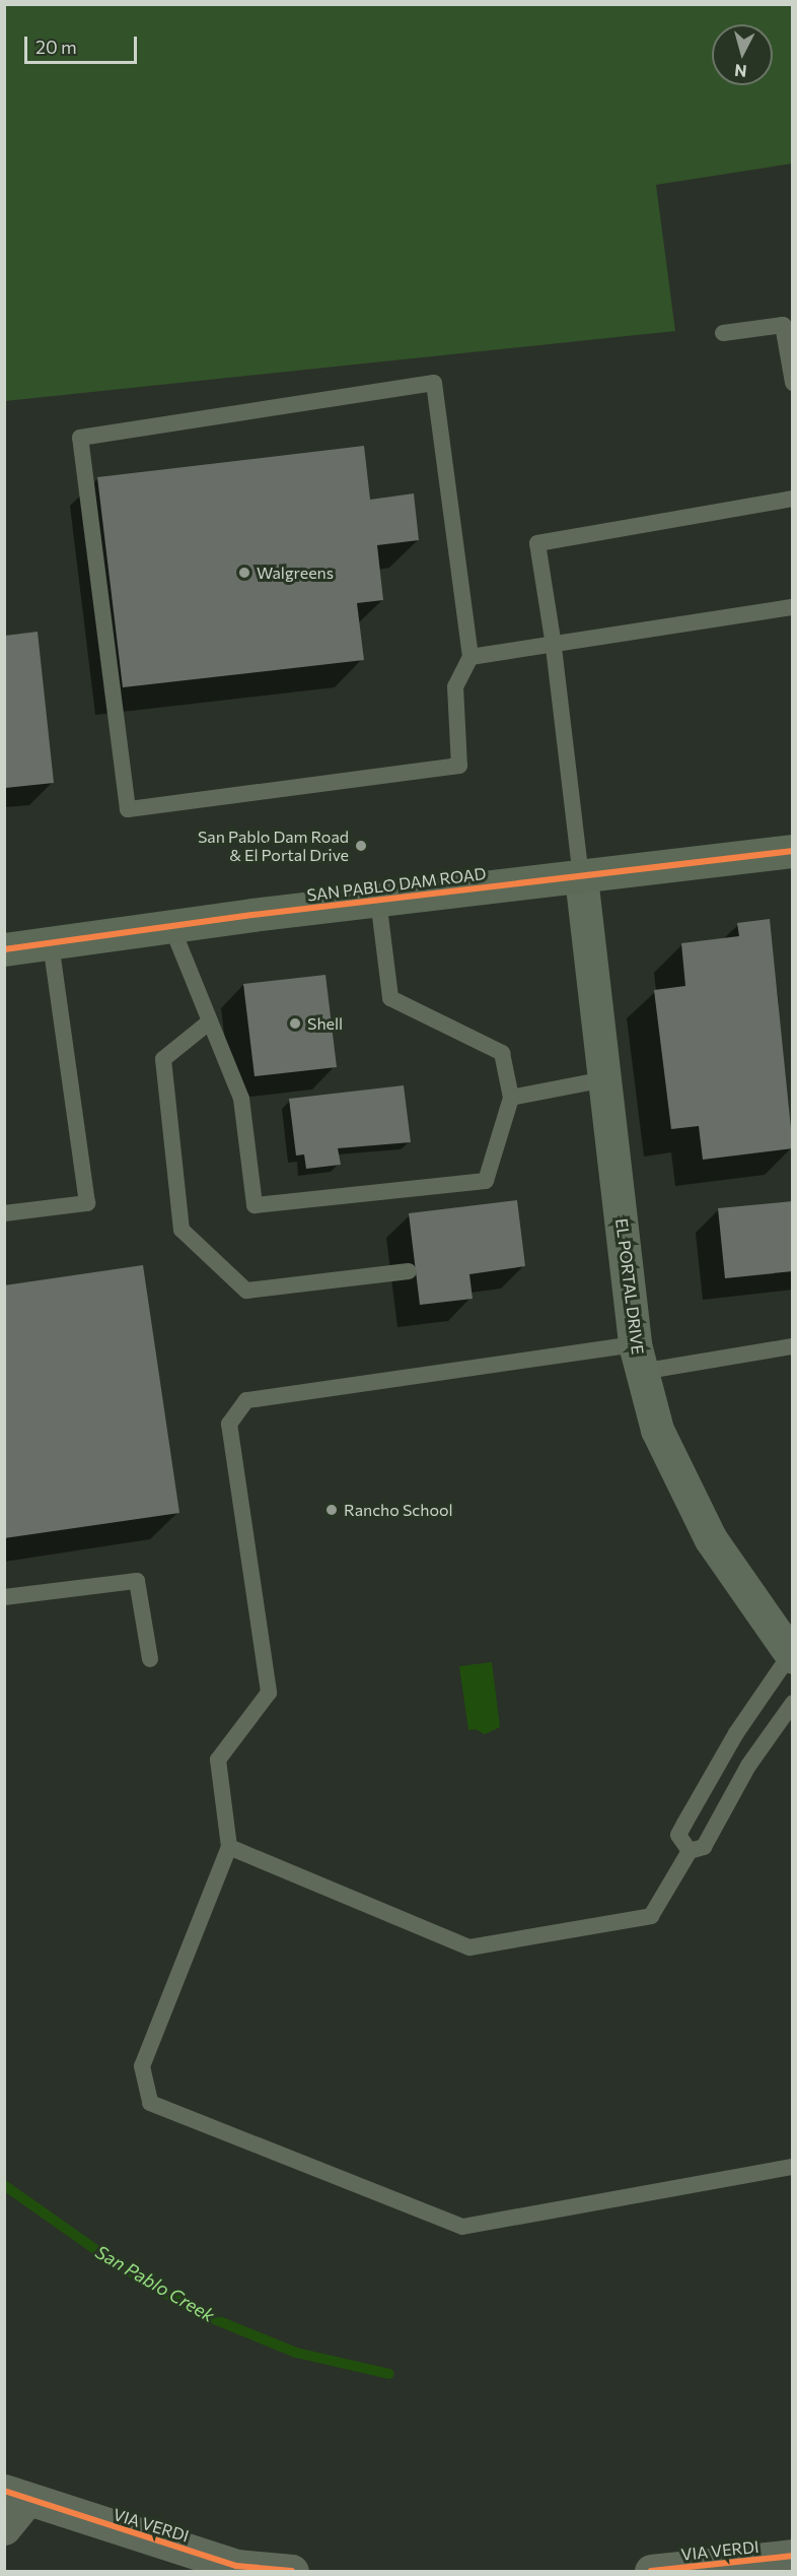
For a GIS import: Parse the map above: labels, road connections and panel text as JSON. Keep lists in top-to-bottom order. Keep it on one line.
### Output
{"streets":{"main road":["SAN PABLO DAM ROAD","EL PORTAL DRIVE"],"street":["VIA VERDI"]},"crossings":[["SAN PABLO DAM ROAD","EL PORTAL DRIVE"]],"water":["San Pablo Creek"],"places":["Walgreens","San Pablo Dam Road & El Portal Drive","Shell","Rancho School"],"scale_bar":"20 m","north":"bottom"}
